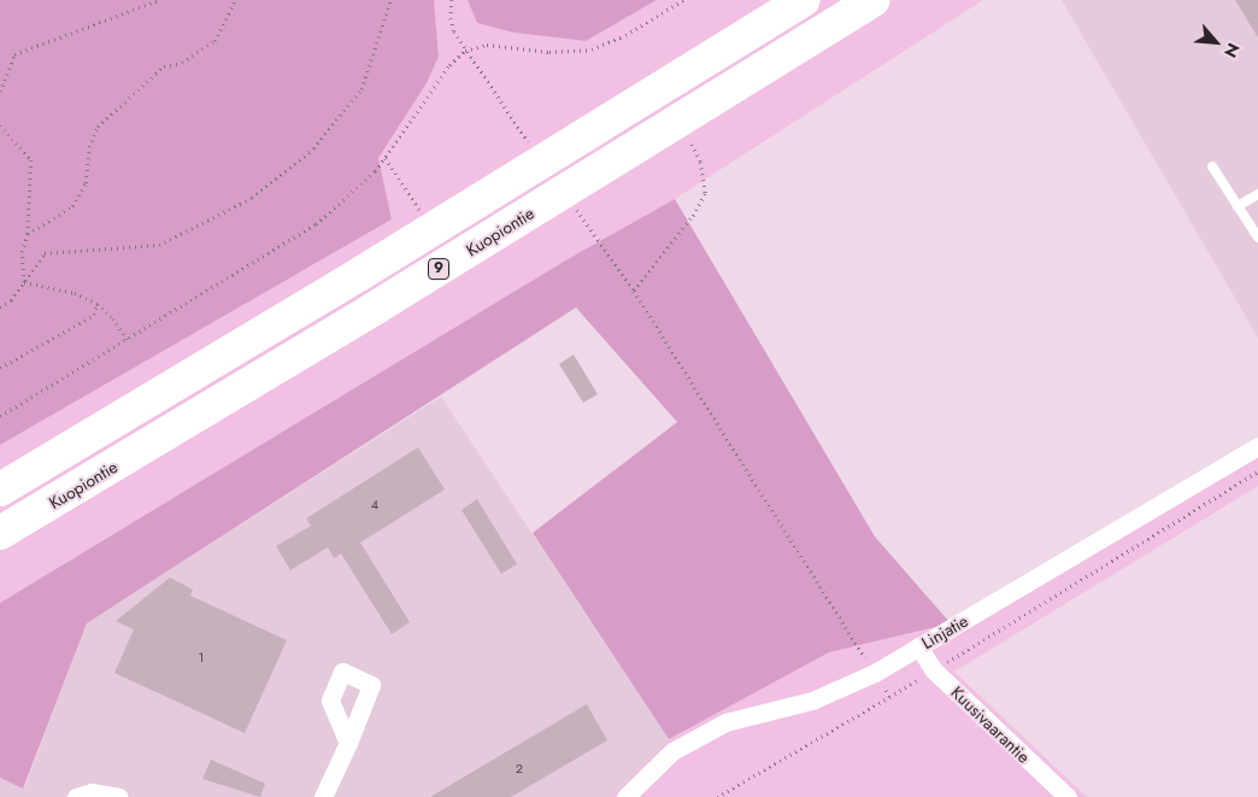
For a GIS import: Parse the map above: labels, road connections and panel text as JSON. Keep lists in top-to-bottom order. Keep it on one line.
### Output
{"streets":{"highway":["Kuopiontie","9"],"street":["Linjatie","Kuusivaarantie"]},"crossings":[["Linjatie","Kuusivaarantie"]],"house_numbers":["4","1","2"],"north":"bottom right"}
